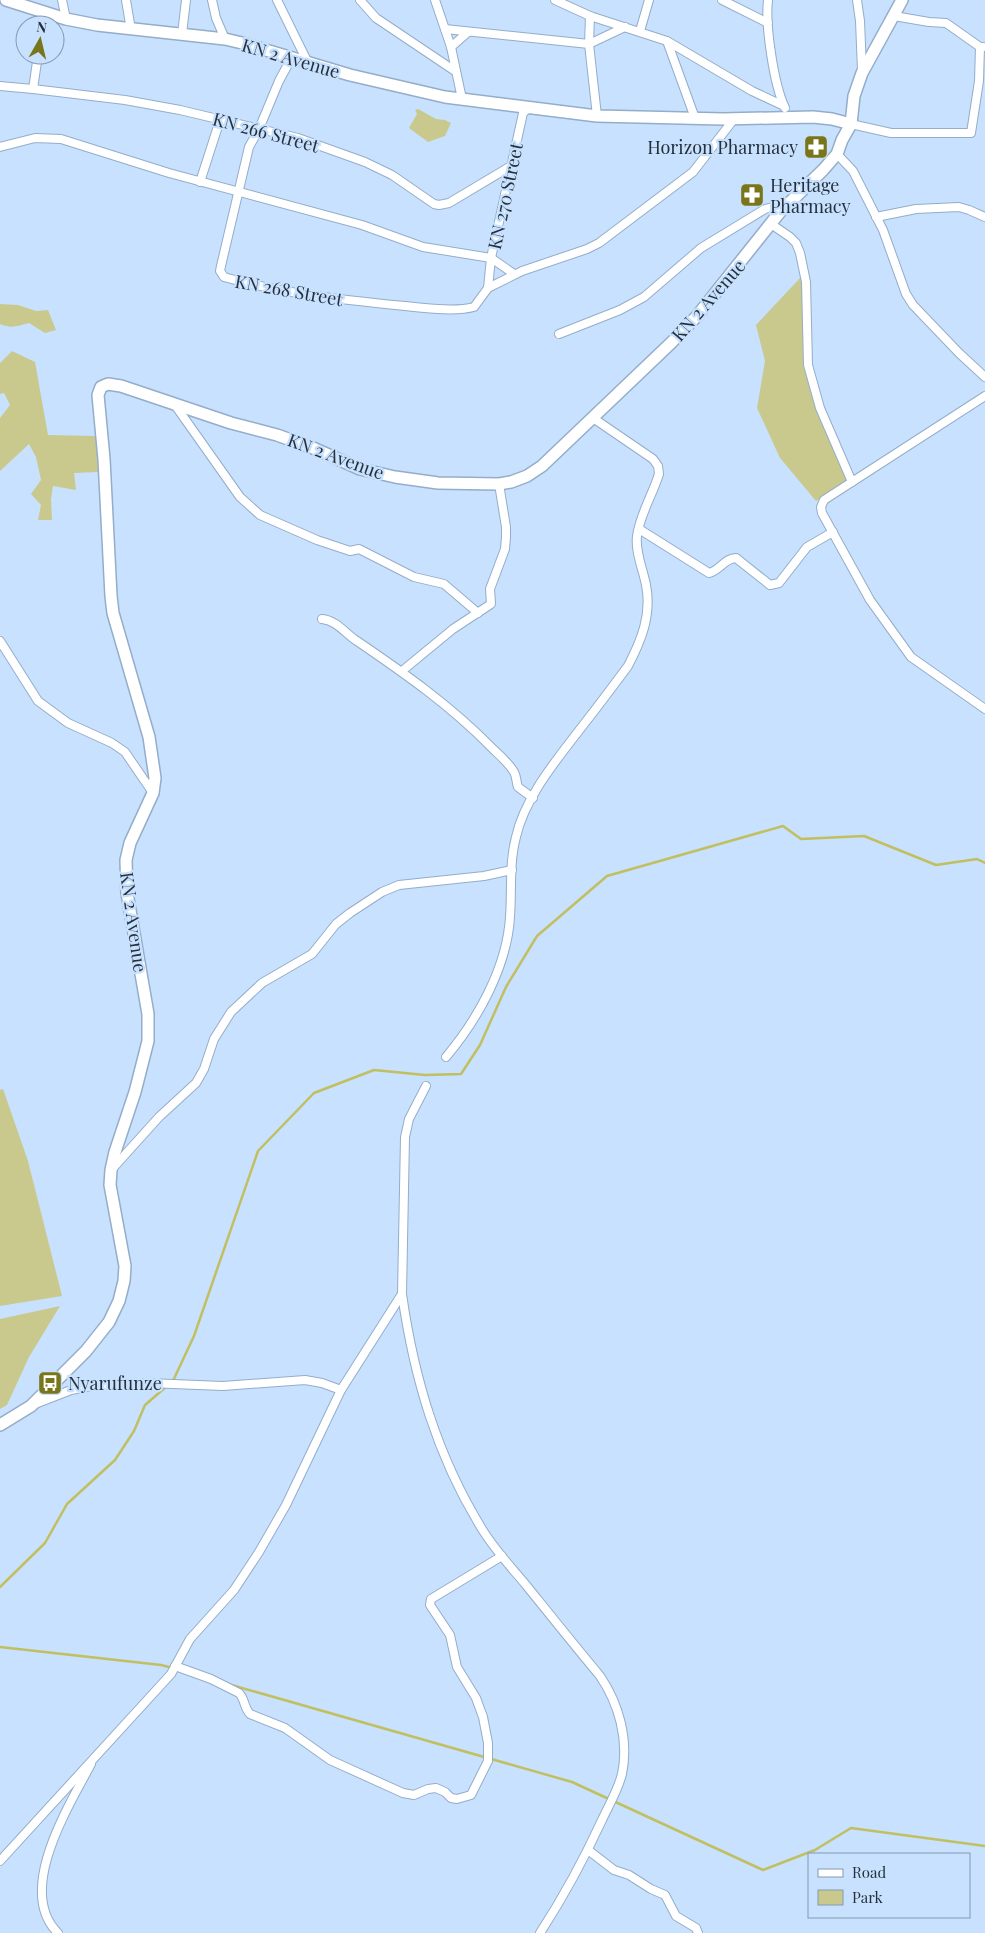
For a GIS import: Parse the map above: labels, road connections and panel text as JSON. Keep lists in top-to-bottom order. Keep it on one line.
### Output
{"streets":{"main road":["KN 2 Avenue"],"street":["KN 266 Street","KN 270 Street","KN 268 Street"]},"crossings":[["KN 2 Avenue","KN 270 Street"],["KN 2 Avenue","KN 268 Street"],["KN 266 Street","KN 270 Street"],["KN 266 Street","KN 268 Street"],["KN 270 Street","KN 268 Street"]],"places":{"pharmacy":["Horizon Pharmacy","Heritage Pharmacy"],"bus stop":["Nyarufunze"]},"legend":["Road","Park"],"north":"top"}
